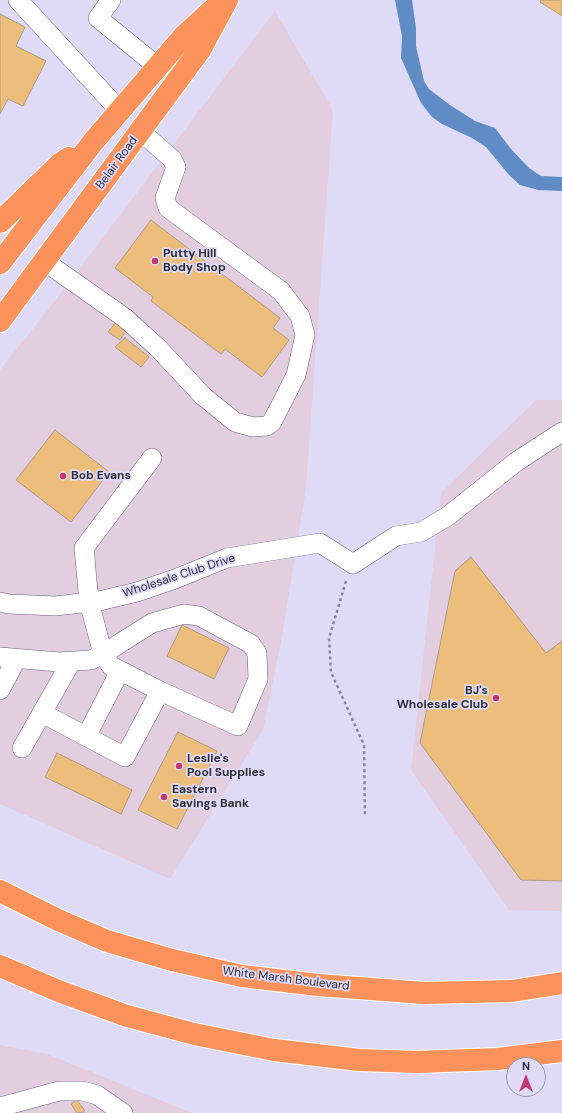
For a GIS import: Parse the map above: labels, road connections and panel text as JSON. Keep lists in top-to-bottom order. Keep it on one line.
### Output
{"streets":{"highway":["Belair Road","White Marsh Boulevard"],"street":["Wholesale Club Drive"]},"places":["Putty Hill Body Shop","Bob Evans","BJ's Wholesale Club","Leslie's Pool Supplies","Eastern Savings Bank"],"north":"top"}
